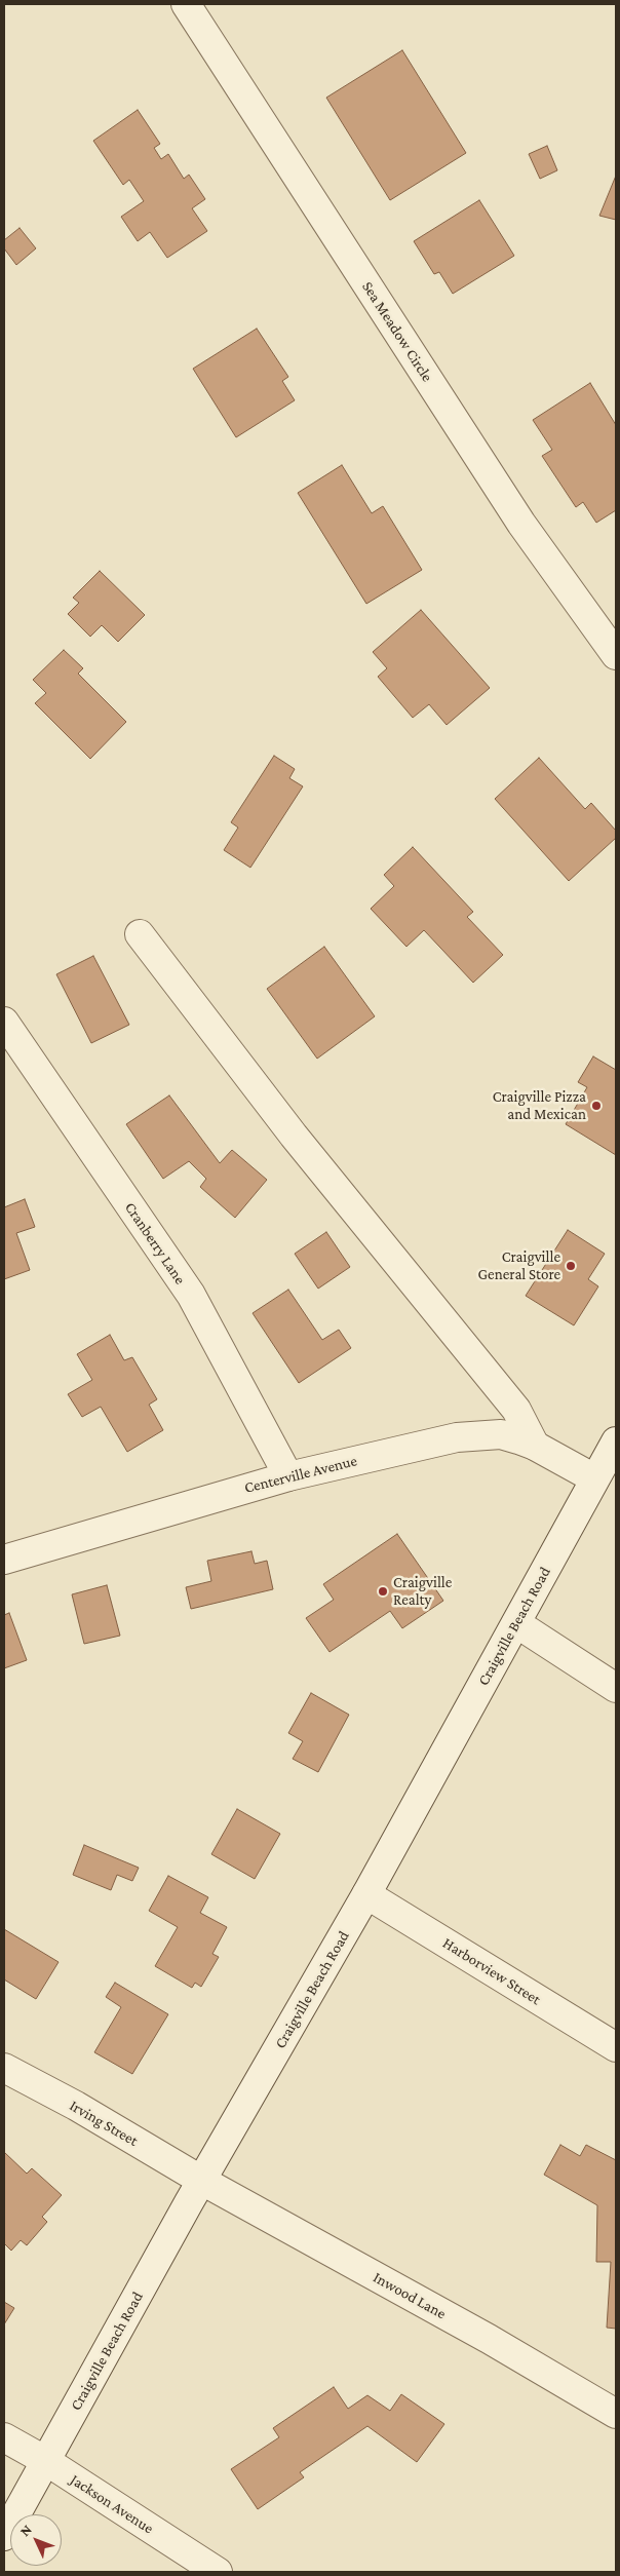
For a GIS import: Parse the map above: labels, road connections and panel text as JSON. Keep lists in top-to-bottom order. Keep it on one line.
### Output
{"streets":{"street":["Sea Meadow Circle","Cranberry Lane","Centerville Avenue","Craigville Beach Road","Harborview Street","Irving Street","Inwood Lane","Jackson Avenue"]},"crossings":[["Cranberry Lane","Centerville Avenue"],["Centerville Avenue","Craigville Beach Road"],["Craigville Beach Road","Harborview Street"],["Craigville Beach Road","Irving Street"],["Craigville Beach Road","Inwood Lane"],["Craigville Beach Road","Jackson Avenue"],["Irving Street","Inwood Lane"]],"places":["Craigville Pizza and Mexican","Craigville General Store","Craigville Realty"],"north":"top left"}
